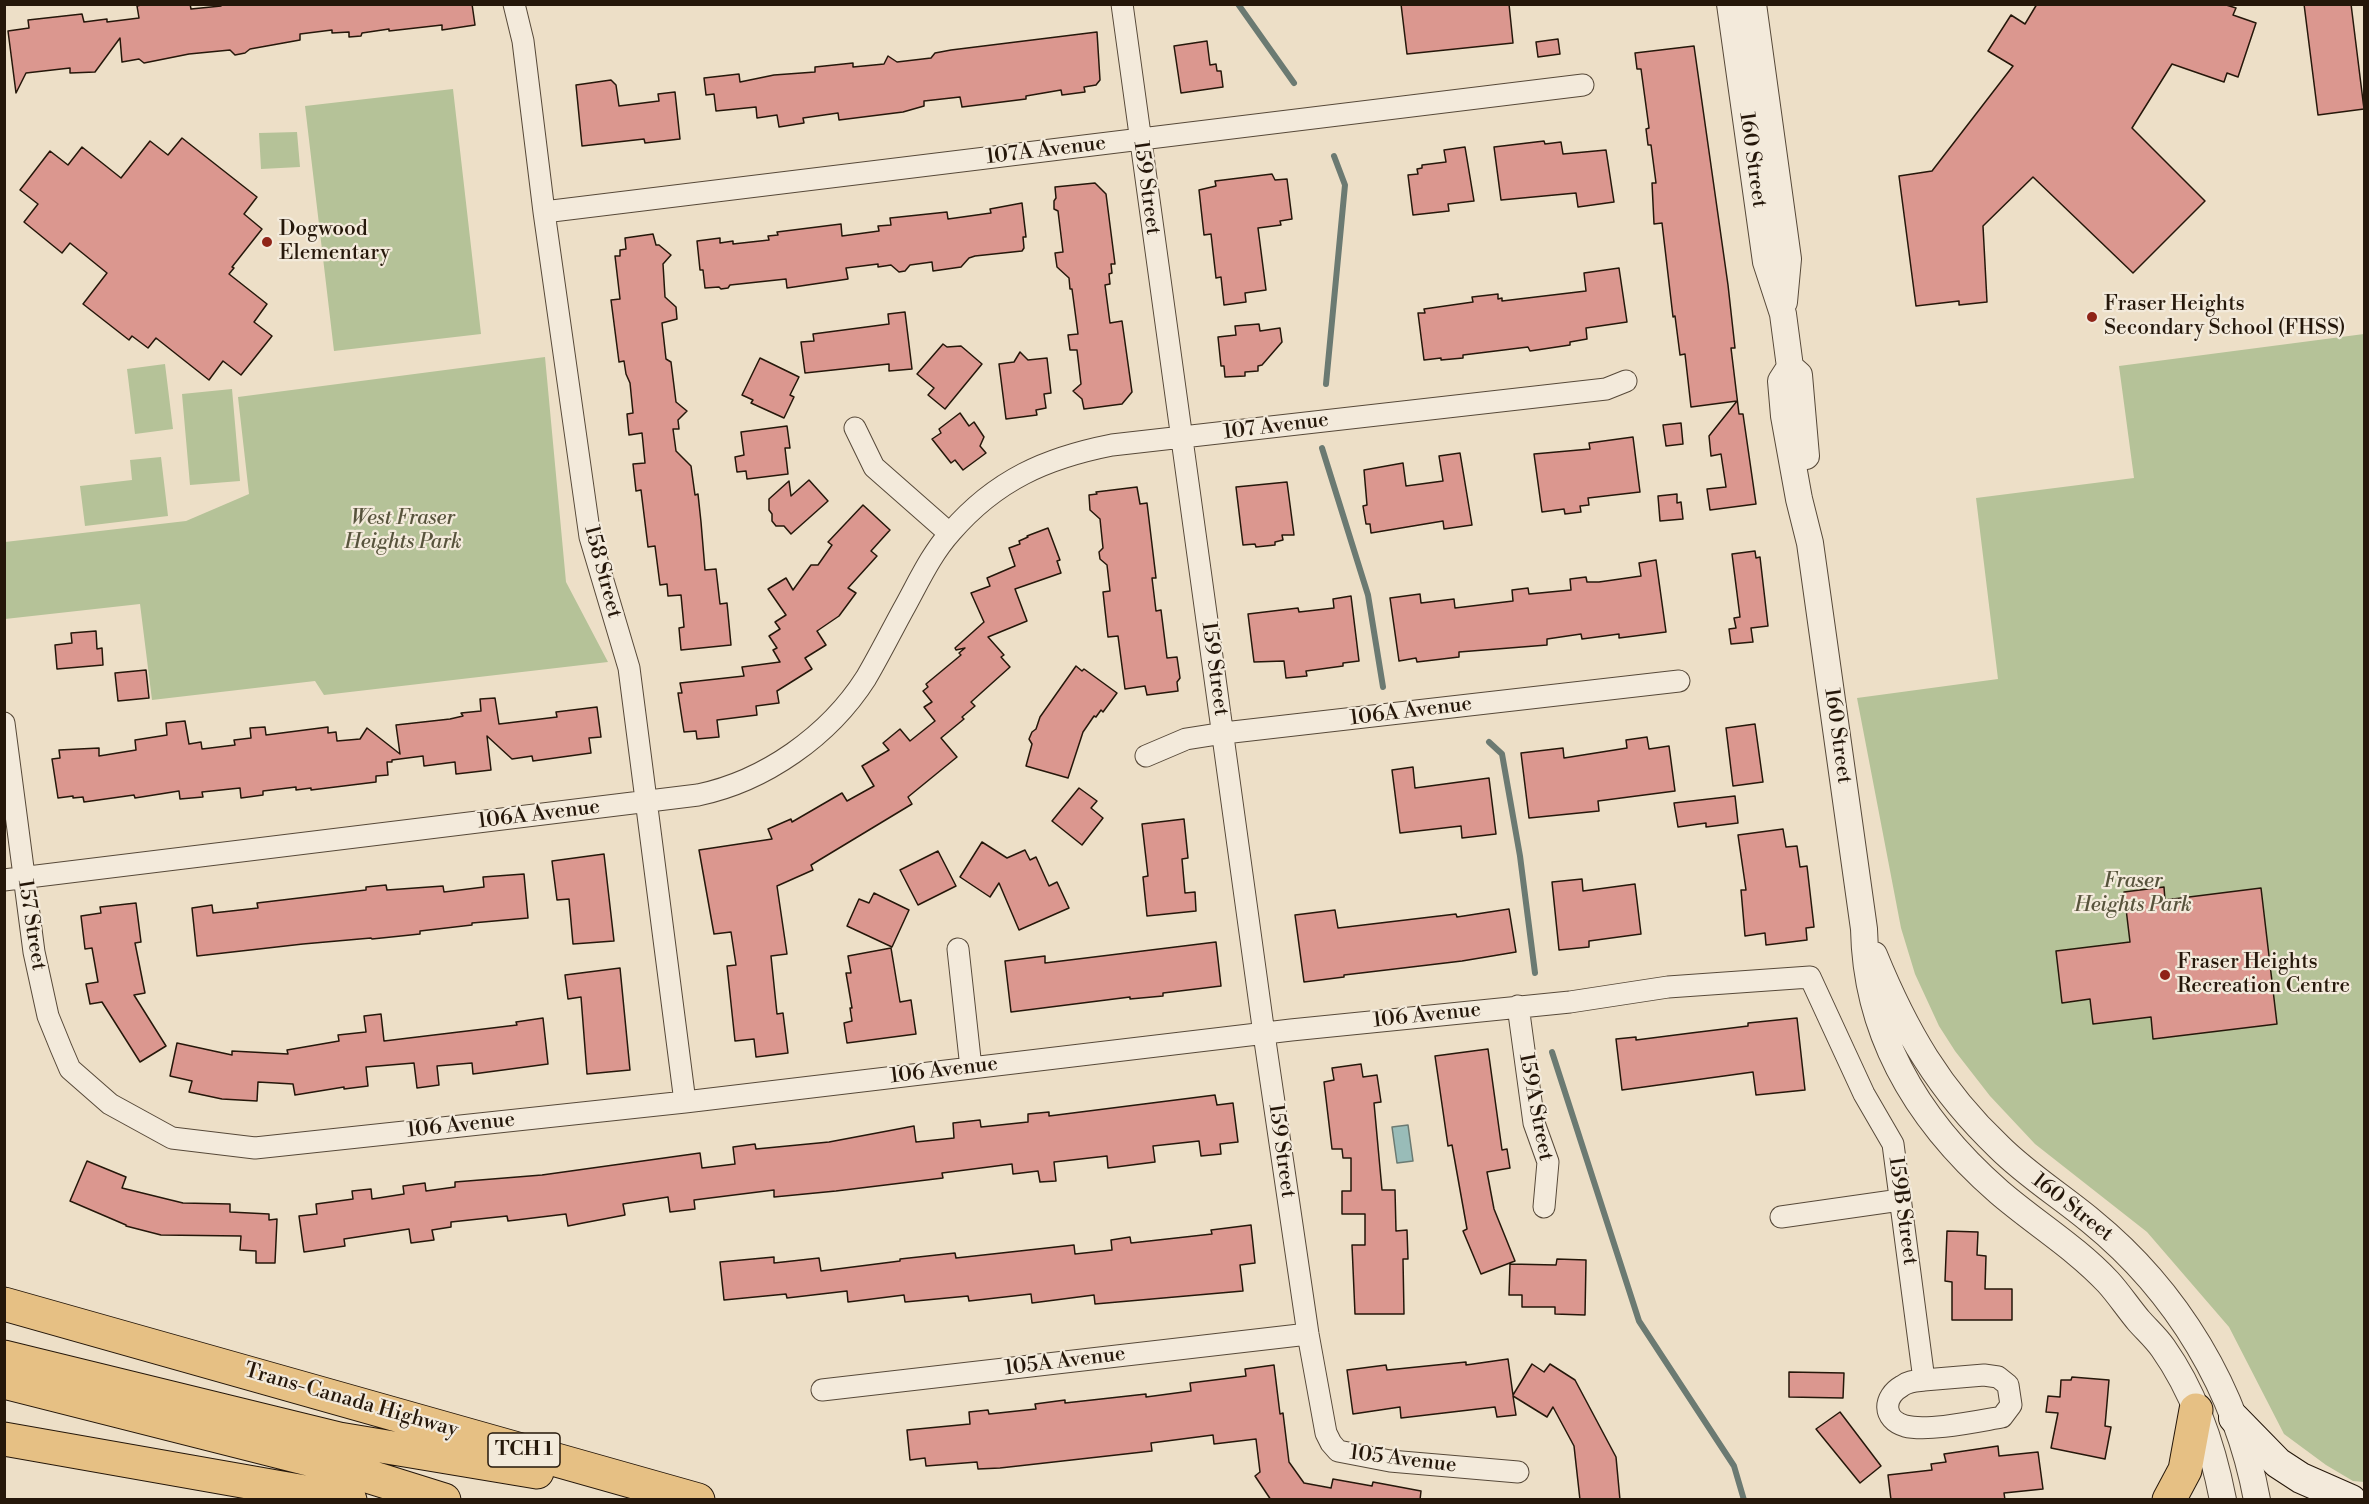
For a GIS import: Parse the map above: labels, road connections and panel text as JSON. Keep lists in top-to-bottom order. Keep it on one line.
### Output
{"streets":{"highway":["Trans-Canada Highway","TCH 1"],"street":["107A Avenue","160 Street","159 Street","107 Avenue","158 Street","106A Avenue","157 Street","106 Avenue","159A Street","159B Street","105A Avenue","105 Avenue"]},"crossings":[["107A Avenue","159 Street"],["107A Avenue","158 Street"],["159 Street","107 Avenue"],["159 Street","106A Avenue"],["159 Street","106 Avenue"],["159 Street","105A Avenue"],["159 Street","105 Avenue"],["107 Avenue","106A Avenue"],["158 Street","106A Avenue"],["158 Street","106 Avenue"],["106A Avenue","157 Street"],["157 Street","106 Avenue"],["106 Avenue","159A Street"],["106 Avenue","159B Street"],["105A Avenue","105 Avenue"]],"parks":["West Fraser Heights Park","Fraser Heights Park"],"places":["Dogwood Elementary","Fraser Heights Secondary School (FHSS)","Fraser Heights Recreation Centre"]}
